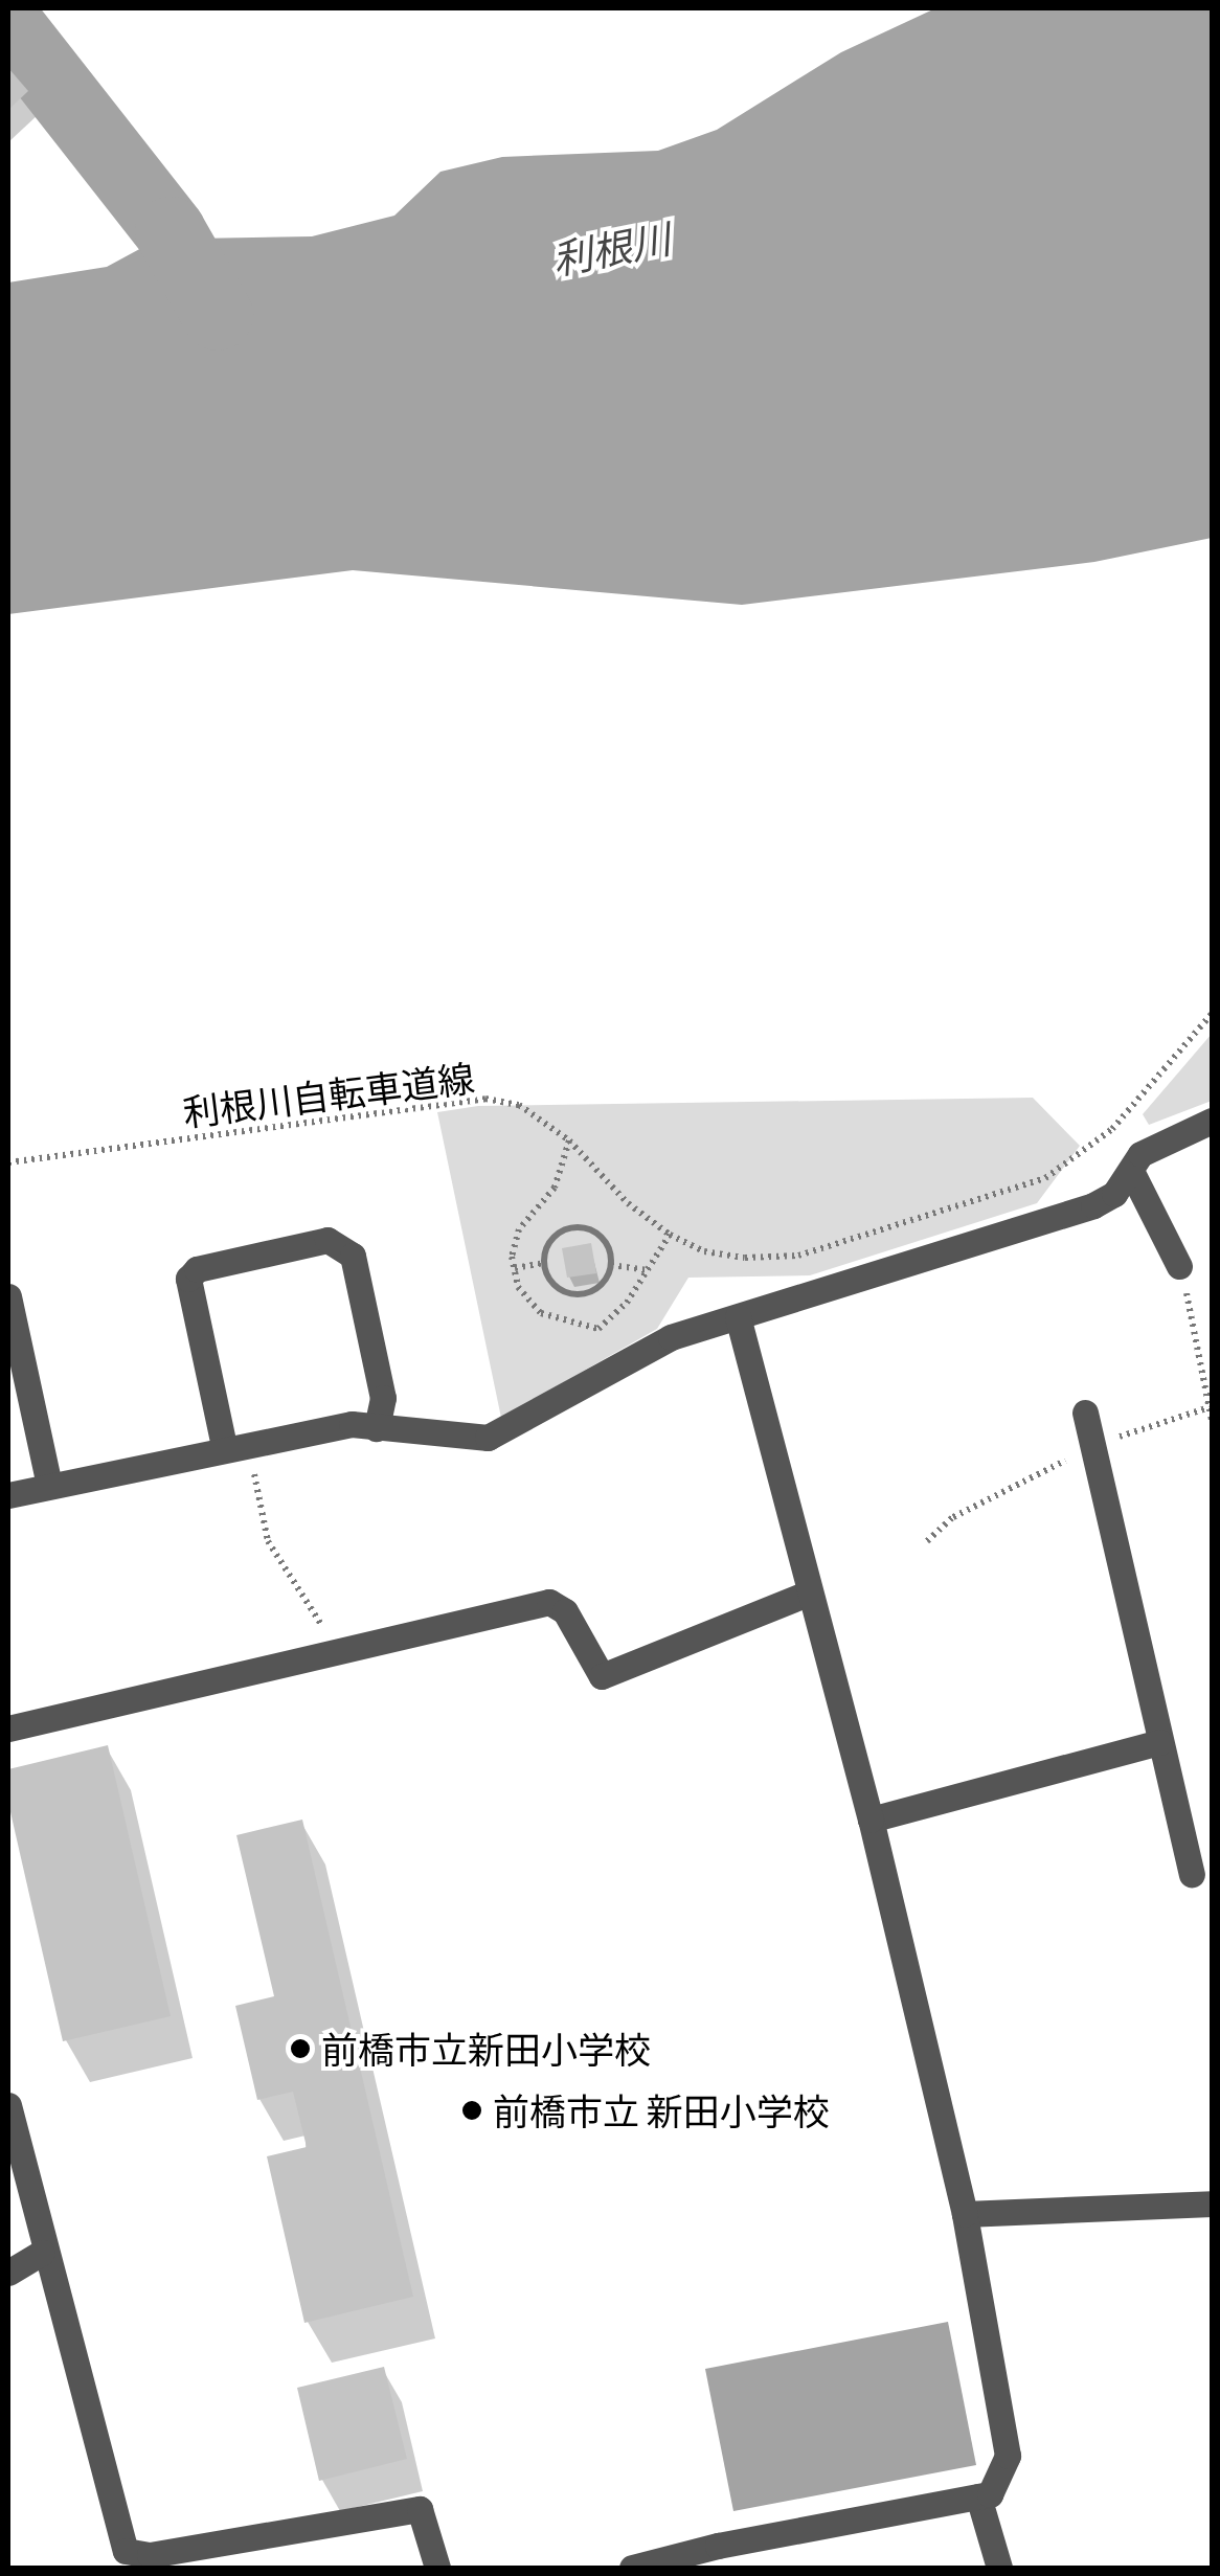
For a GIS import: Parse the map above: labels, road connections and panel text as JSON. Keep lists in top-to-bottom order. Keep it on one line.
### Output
{"streets":{"path":["利根川自転車道線"]},"water":["利根川"],"places":["前橋市立新田小学校","前橋市立 新田小学校"]}
